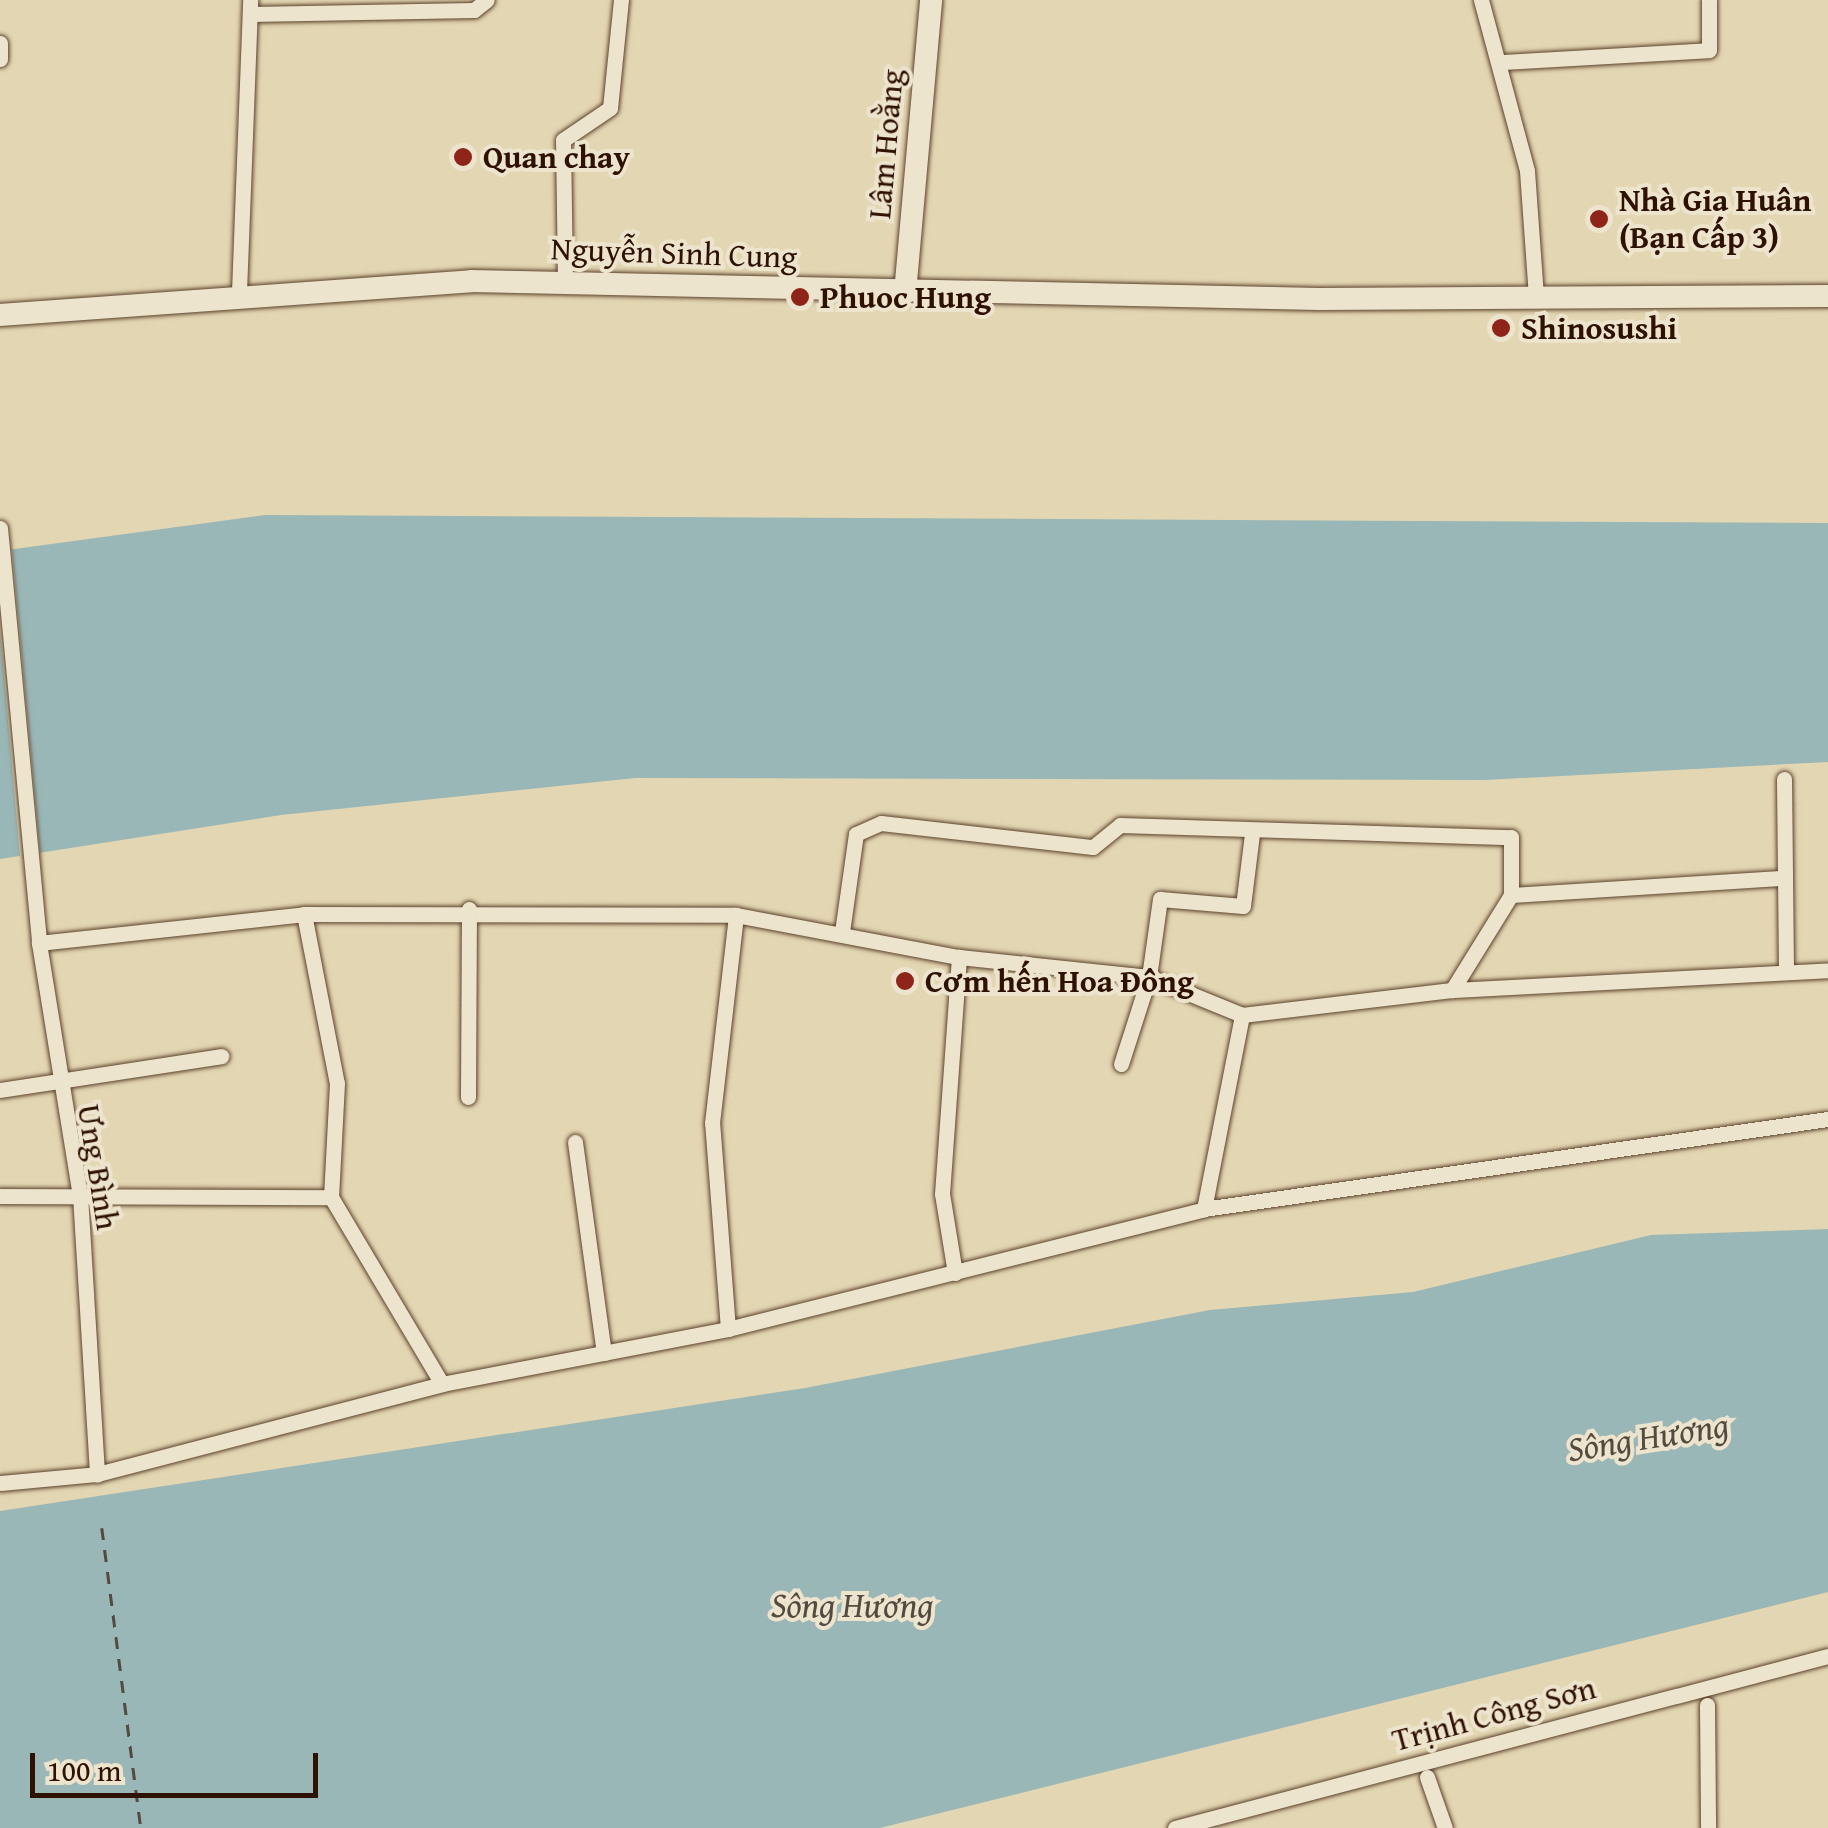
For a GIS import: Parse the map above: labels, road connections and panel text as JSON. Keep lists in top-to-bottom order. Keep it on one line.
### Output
{"streets":{"main road":["Lâm Hoằng","Nguyễn Sinh Cung"],"street":["Ưng Bình","Trịnh Công Sơn"]},"crossings":[["Lâm Hoằng","Nguyễn Sinh Cung"]],"water":["Sông Hương"],"places":["Quan chay","Nhà Gia Huân (Bạn Cấp 3)","Phuoc Hung","Shinosushi","Cơm hến Hoa Đông"],"scale_bar":"100 m"}
